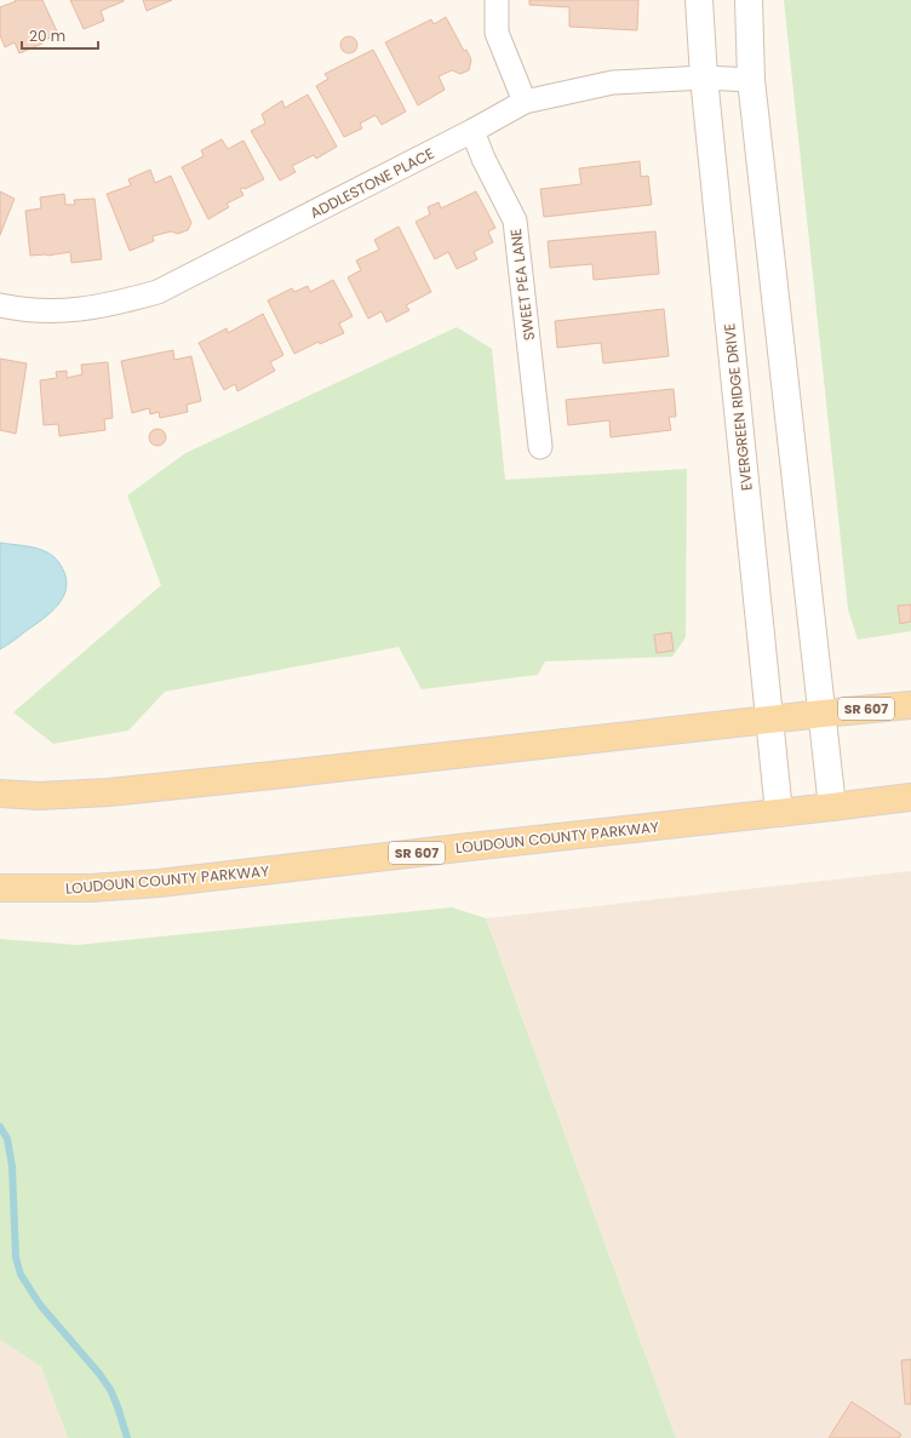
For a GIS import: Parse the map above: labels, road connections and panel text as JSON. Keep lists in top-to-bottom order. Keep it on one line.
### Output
{"streets":{"main road":["SR 607","LOUDOUN COUNTY PARKWAY"],"street":["ADDLESTONE PLACE","SWEET PEA LANE","EVERGREEN RIDGE DRIVE"]},"crossings":[["ADDLESTONE PLACE","SWEET PEA LANE"],["ADDLESTONE PLACE","EVERGREEN RIDGE DRIVE"],["EVERGREEN RIDGE DRIVE","SR 607"],["EVERGREEN RIDGE DRIVE","LOUDOUN COUNTY PARKWAY"]],"scale_bar":"20 m"}
